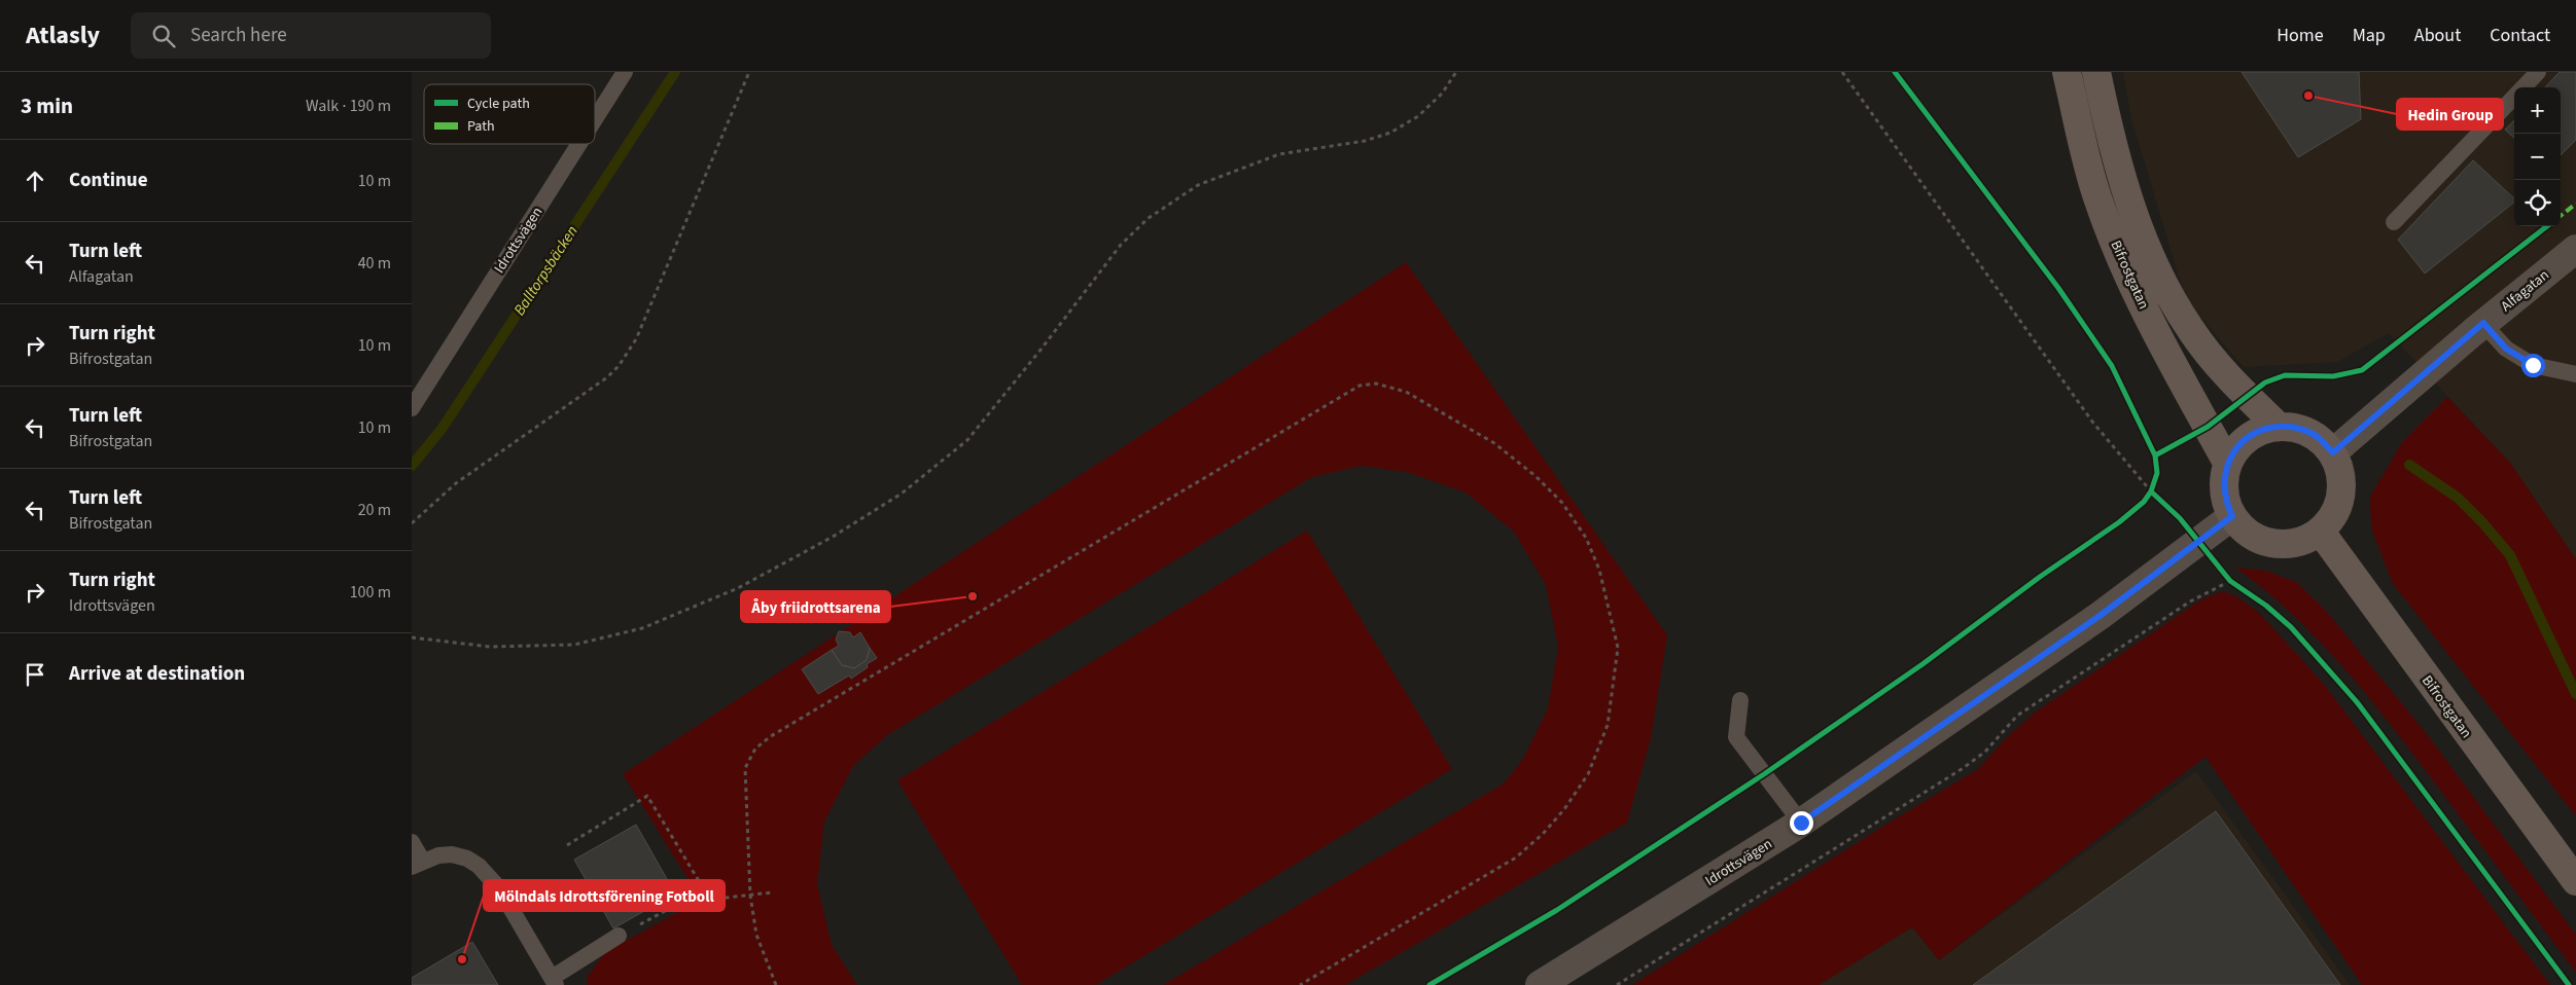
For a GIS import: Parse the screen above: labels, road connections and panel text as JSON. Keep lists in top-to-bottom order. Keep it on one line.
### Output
{"streets":{"main road":["Bifrostgatan"],"street":["Idrottsvägen","Alfagatan"]},"crossings":[["Idrottsvägen","Bifrostgatan"],["Idrottsvägen","Alfagatan"],["Bifrostgatan","Alfagatan"]],"water":["Balltorpsbäcken"],"places":["Hedin Group","Åby friidrottsarena","Mölndals Idrottsförening Fotboll"],"legend":["Cycle path","Path"],"page":{"header":"Atlasly","search":"Search here","nav":["Home","Map","About","Contact"],"heading":["3 min","Walk · 190 m"],"map_buttons":["+","−"],"list":[["Continue","10 m"],["Turn left","Alfagatan","40 m"],["Turn right","Bifrostgatan","10 m"],["Turn left","Bifrostgatan","10 m"],["Turn left","Bifrostgatan","20 m"],["Turn right","Idrottsvägen","100 m"],"Arrive at destination"]}}
